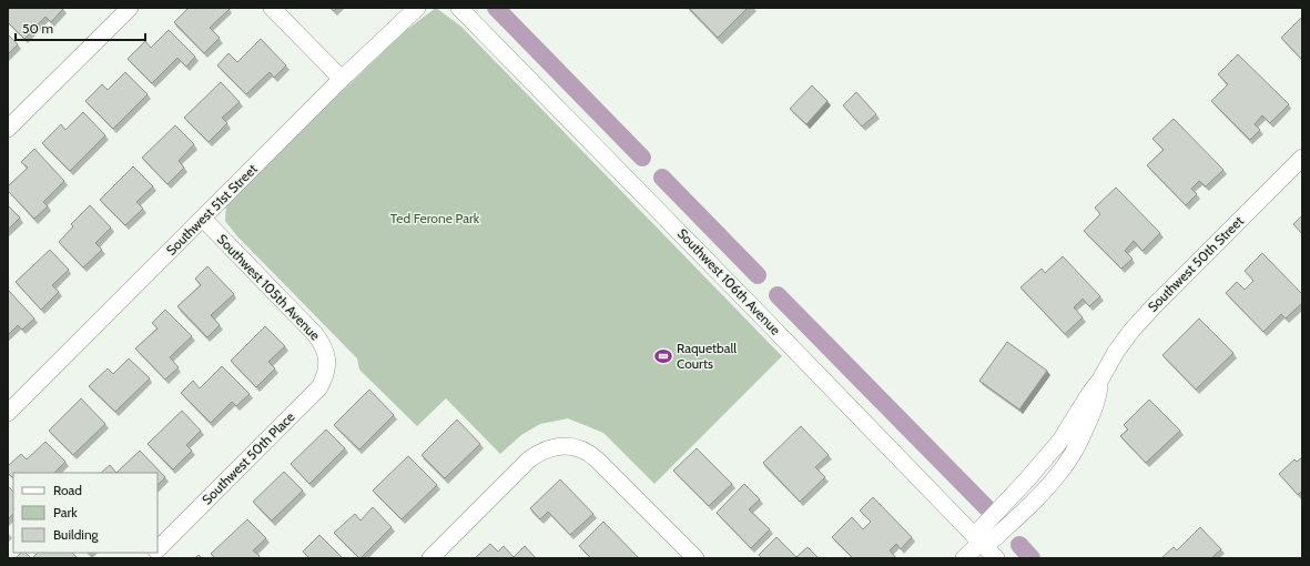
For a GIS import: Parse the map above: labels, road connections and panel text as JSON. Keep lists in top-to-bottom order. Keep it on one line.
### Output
{"streets":{"street":["Southwest 51st Street","Southwest 50th Street","Southwest 106th Avenue","Southwest 105th Avenue","Southwest 50th Place"]},"crossings":[["Southwest 51st Street","Southwest 105th Avenue"],["Southwest 50th Street","Southwest 106th Avenue"],["Southwest 105th Avenue","Southwest 50th Place"]],"parks":["Ted Ferone Park"],"places":{"sports":["Raquetball Courts"]},"legend":["Road","Park","Building"],"scale_bar":"50 m"}
